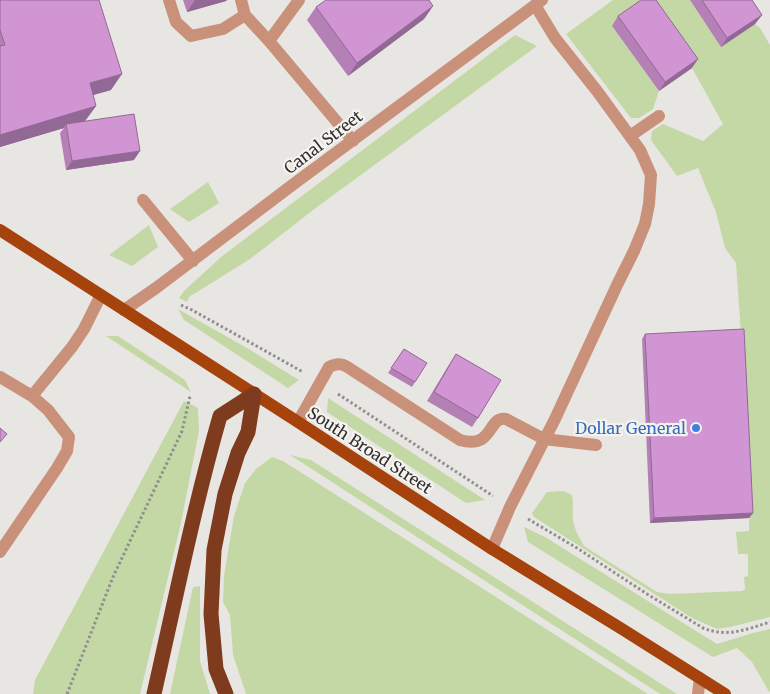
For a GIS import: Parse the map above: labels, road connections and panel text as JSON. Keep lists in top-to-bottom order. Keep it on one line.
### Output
{"streets":{"main road":["South Broad Street"],"street":["Canal Street"]},"crossings":[["Canal Street","South Broad Street"]],"places":["Dollar General"]}
